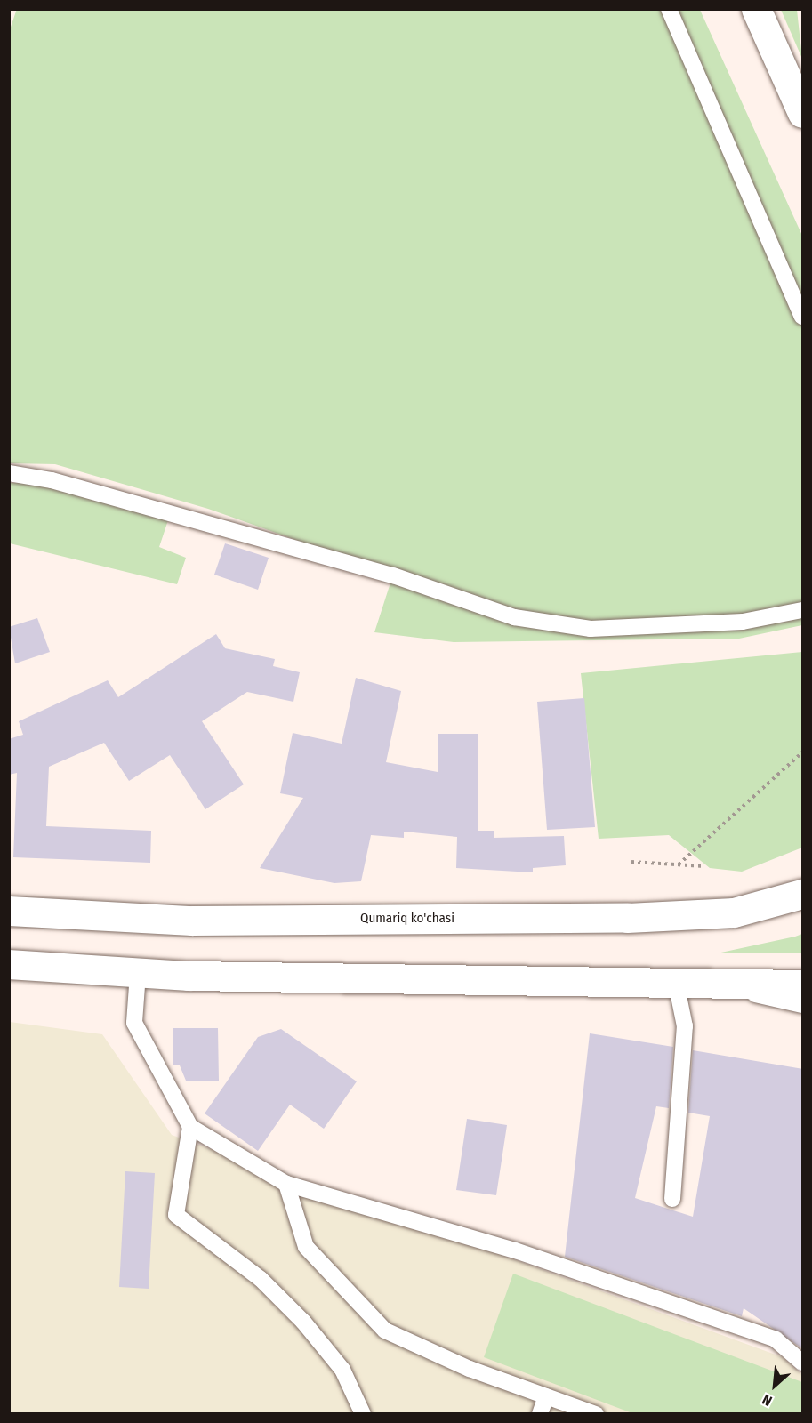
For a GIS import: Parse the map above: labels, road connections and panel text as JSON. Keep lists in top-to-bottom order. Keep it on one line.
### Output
{"streets":{"main road":["Qumariq ko'chasi"]},"north":"bottom left"}
